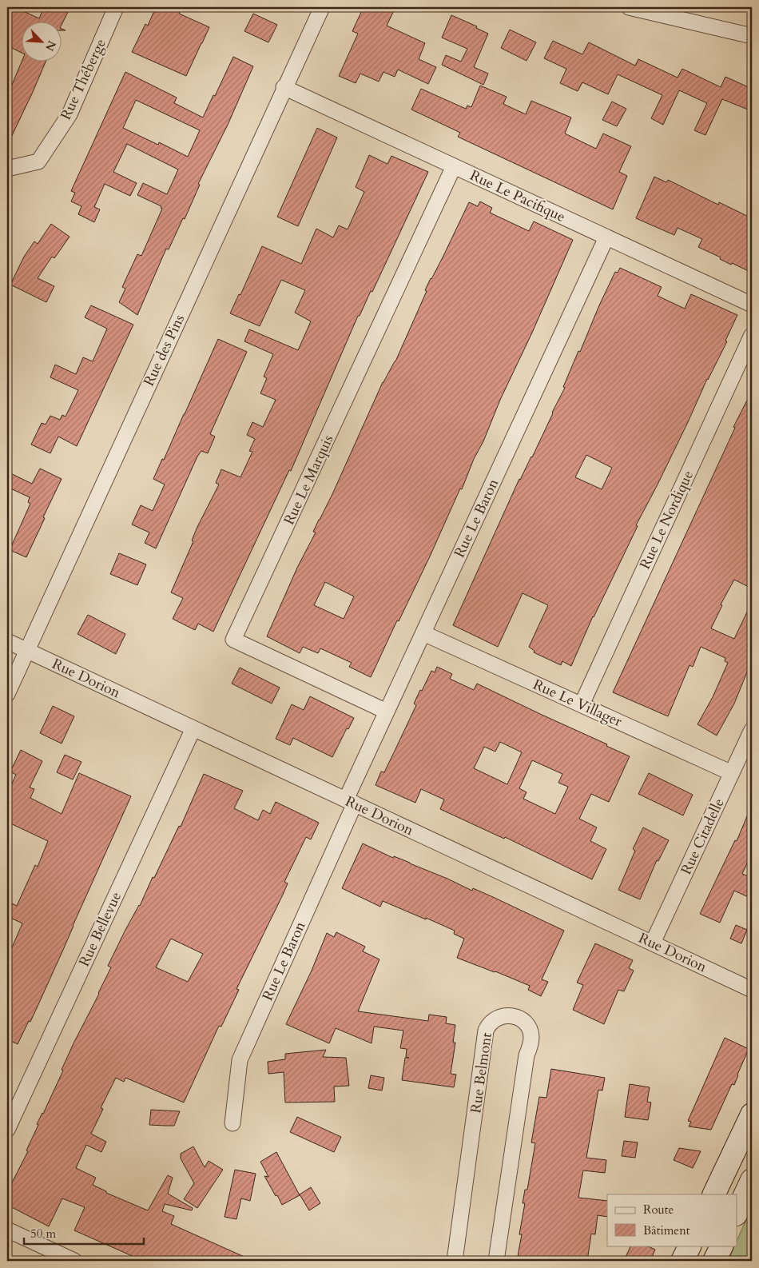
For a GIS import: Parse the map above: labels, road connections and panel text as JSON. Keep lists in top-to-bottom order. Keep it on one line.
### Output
{"streets":{"street":["Rue Théberge","Rue Le Pacifique","Rue des Pins","Rue Le Marquis","Rue Le Baron","Rue Le Nordique","Rue Dorion","Rue Le Villager","Rue Citadelle","Rue Bellevue","Rue Belmont"]},"crossings":[["Rue Le Pacifique","Rue des Pins"],["Rue Le Pacifique","Rue Le Marquis"],["Rue Le Pacifique","Rue Le Baron"],["Rue des Pins","Rue Dorion"],["Rue Le Marquis","Rue Le Baron"],["Rue Le Baron","Rue Dorion"],["Rue Le Baron","Rue Le Villager"],["Rue Le Nordique","Rue Le Villager"],["Rue Dorion","Rue Citadelle"],["Rue Dorion","Rue Bellevue"],["Rue Le Villager","Rue Citadelle"]],"legend":["Route","Bâtiment"],"scale_bar":"50 m","north":"bottom right"}
